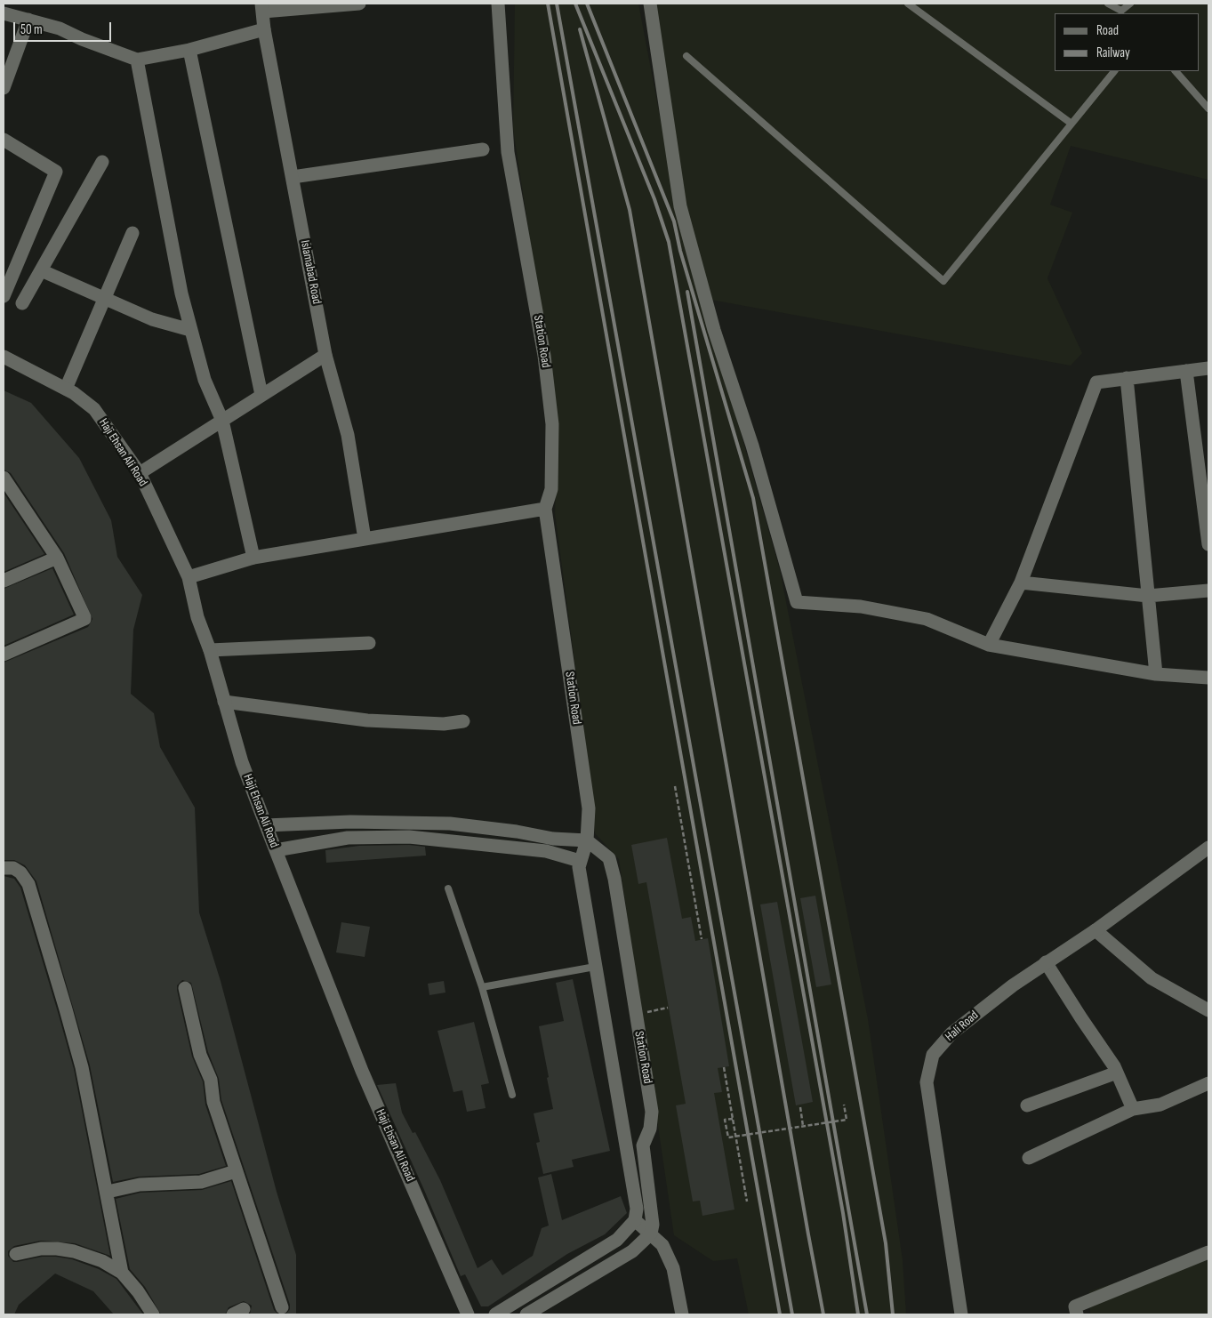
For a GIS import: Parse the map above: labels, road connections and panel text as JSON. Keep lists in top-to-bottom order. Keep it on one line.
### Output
{"streets":{"street":["Islamabad Road","Station Road","Haji Ehsan Ali Road","Hali Road"]},"legend":["Road","Railway"],"scale_bar":"50 m"}
